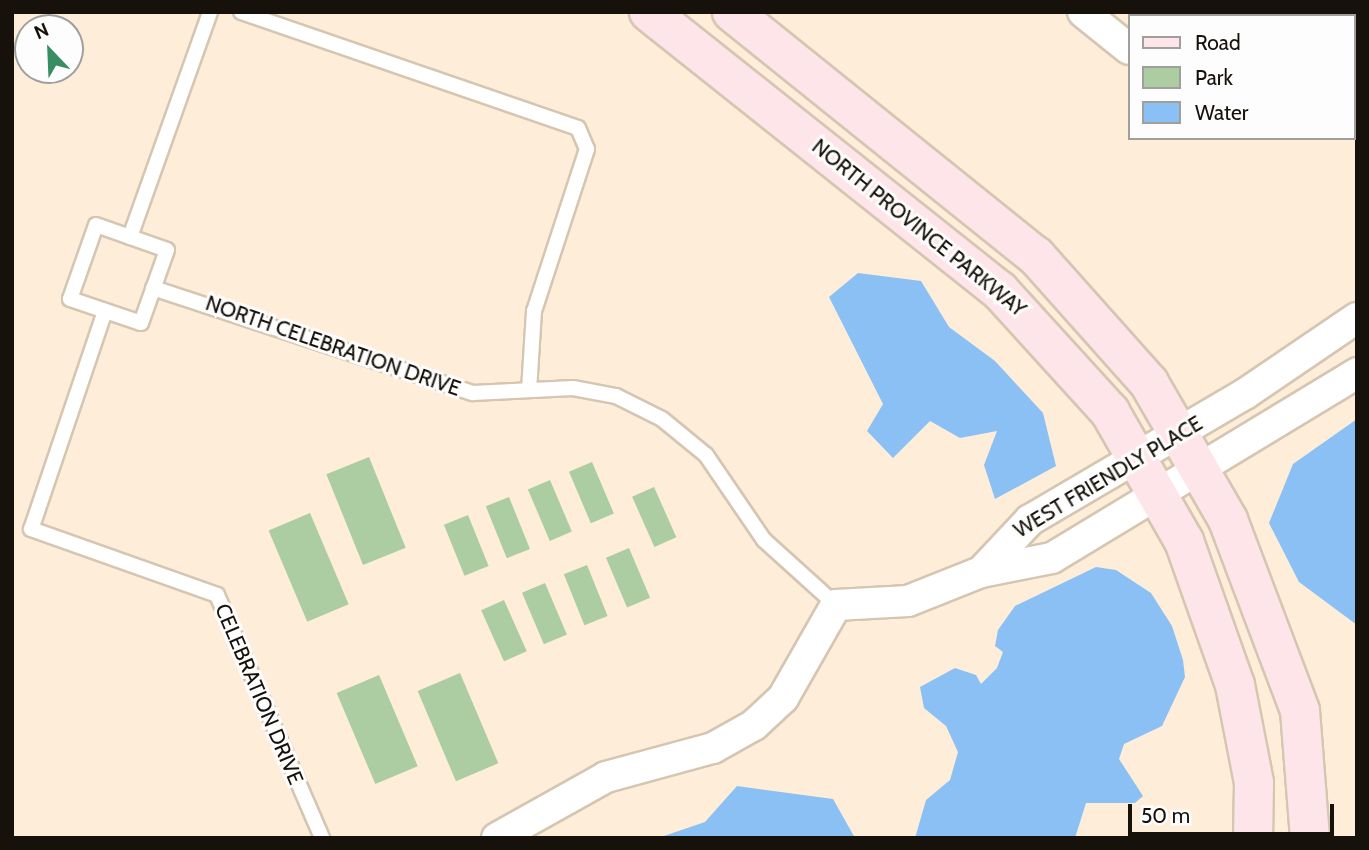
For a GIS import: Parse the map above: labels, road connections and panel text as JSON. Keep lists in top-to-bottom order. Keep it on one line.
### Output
{"streets":{"street":["NORTH PROVINCE PARKWAY","WEST FRIENDLY PLACE"],"lane":["NORTH CELEBRATION DRIVE","CELEBRATION DRIVE"]},"crossings":[["NORTH PROVINCE PARKWAY","WEST FRIENDLY PLACE"]],"legend":["Road","Park","Water"],"scale_bar":"50 m","north":"top left"}
